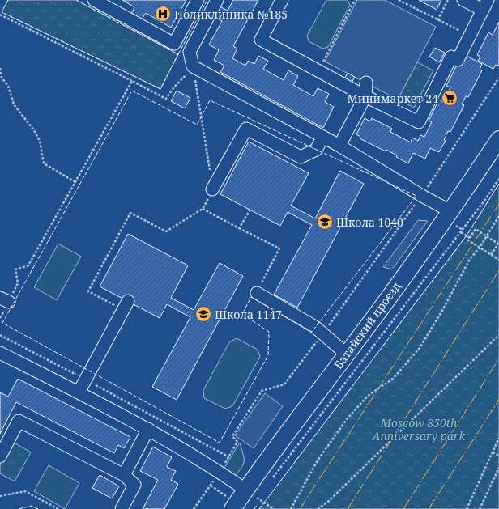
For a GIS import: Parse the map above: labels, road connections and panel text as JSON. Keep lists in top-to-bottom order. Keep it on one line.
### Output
{"streets":{"main road":["Батайский проезд"]},"parks":["Moscow 850th Anniversary park"],"places":{"hospital":["Поликлиника №185"],"supermarket":["Минимаркет 24"],"school or university":["Школа 1040","Школа 1147"]}}
